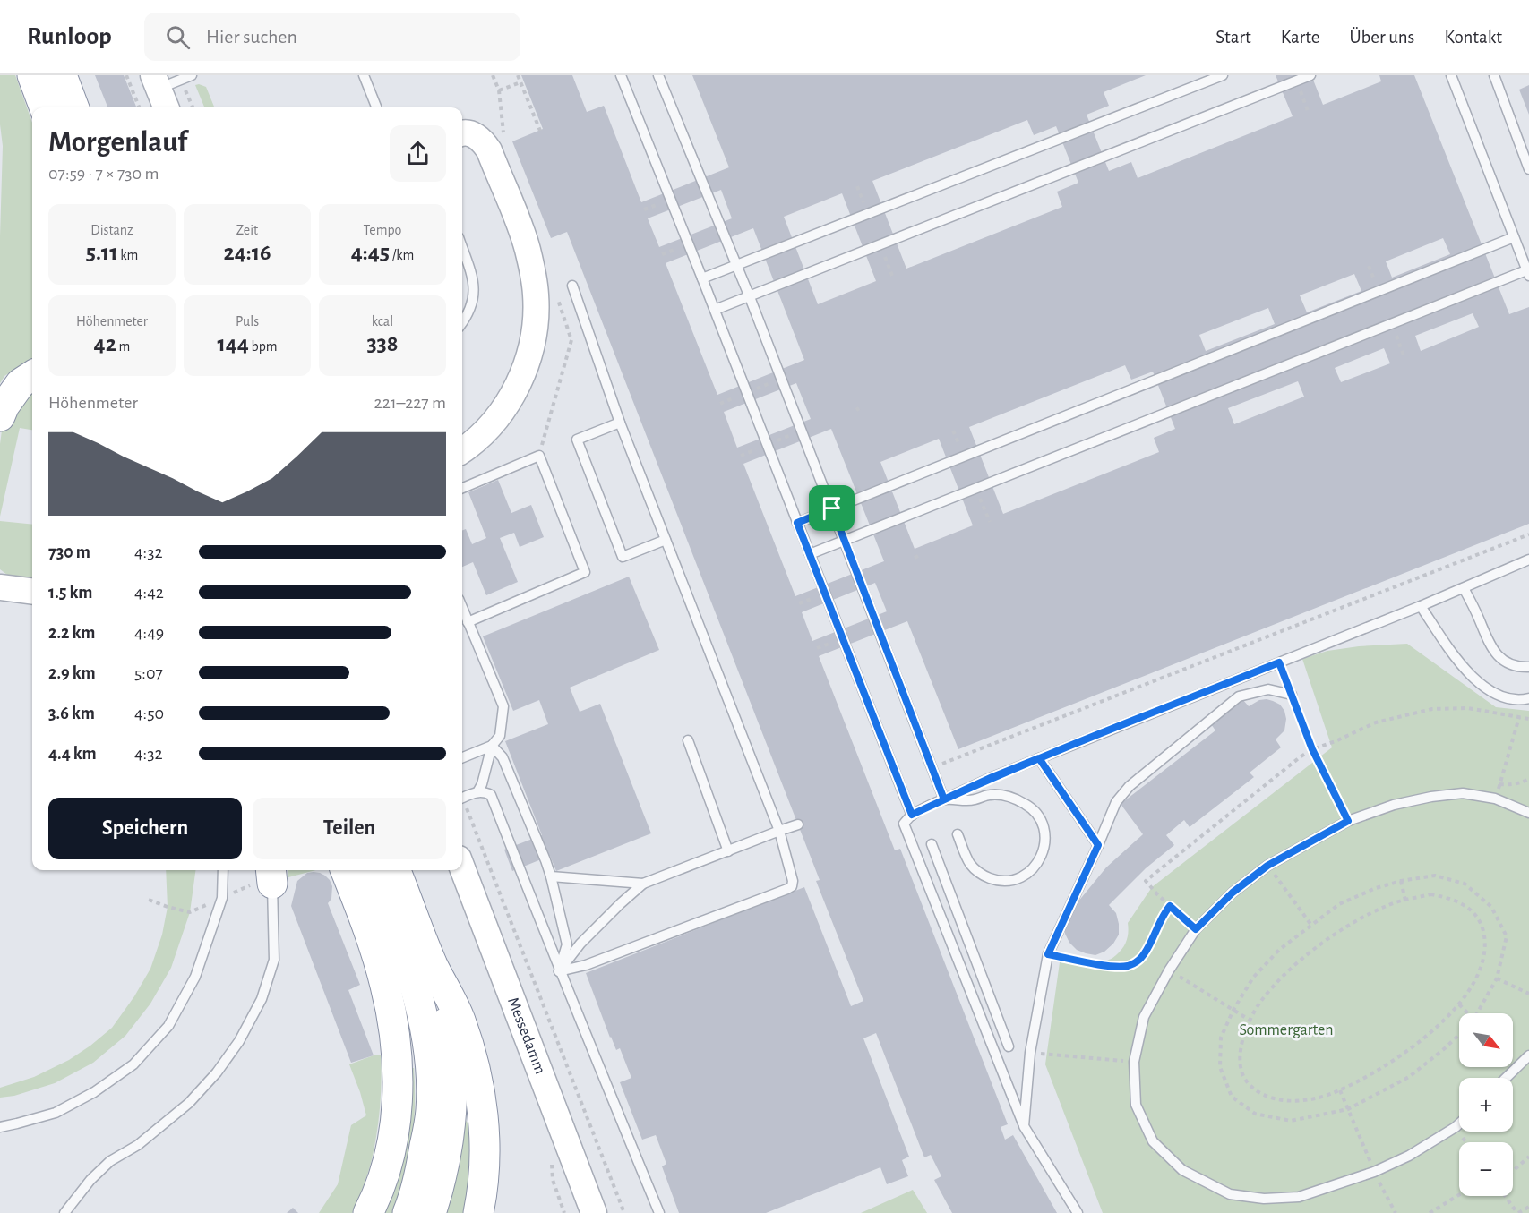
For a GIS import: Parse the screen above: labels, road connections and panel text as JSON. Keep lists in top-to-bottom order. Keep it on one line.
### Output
{"streets":{"main road":["Messedamm"]},"parks":["Sommergarten"],"north":"bottom right","page":{"header":"Runloop","search":"Hier suchen","nav":["Start","Karte","Über uns","Kontakt"],"heading":["Morgenlauf","07:59 · 7 × 730 m"],"stats":[["Distanz","5.11 km"],["Zeit","24:16"],["Tempo","4:45 /km"],["Höhenmeter","42 m"],["Puls","144 bpm"],["kcal","338"]],"chart":["Höhenmeter","221–227 m"],"list":[{"name":"730 m","note":"4:32"},{"name":"1.5 km","note":"4:42"},{"name":"2.2 km","note":"4:49"},{"name":"2.9 km","note":"5:07"},{"name":"3.6 km","note":"4:50"},{"name":"4.4 km","note":"4:32"}],"buttons":["Speichern","Teilen"],"map_buttons":["+","−"]}}
